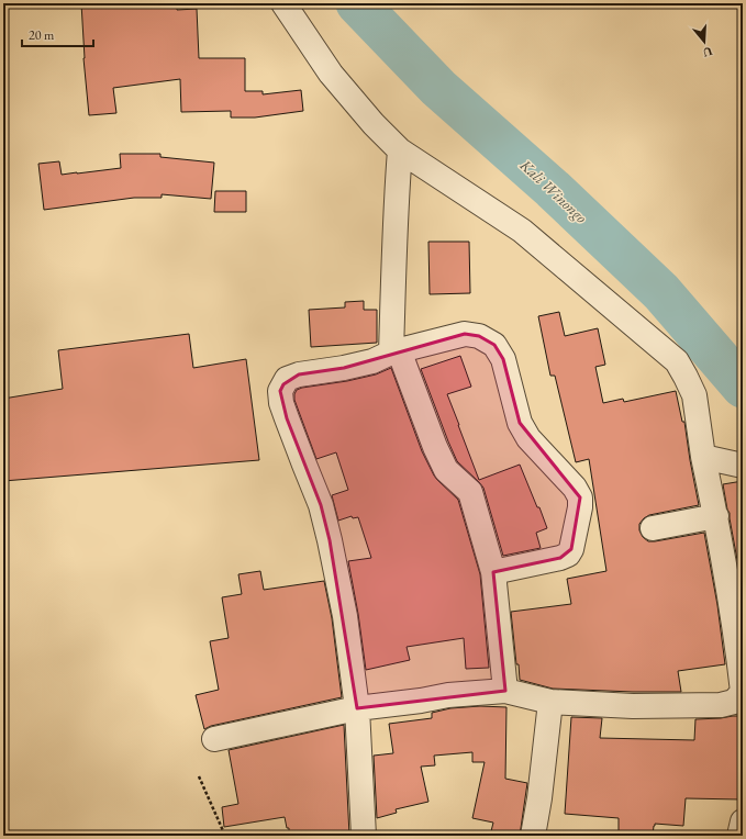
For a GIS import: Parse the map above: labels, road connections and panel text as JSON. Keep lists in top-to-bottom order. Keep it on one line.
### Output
{"water":["Kali Winongo"],"scale_bar":"20 m","north":"bottom"}
